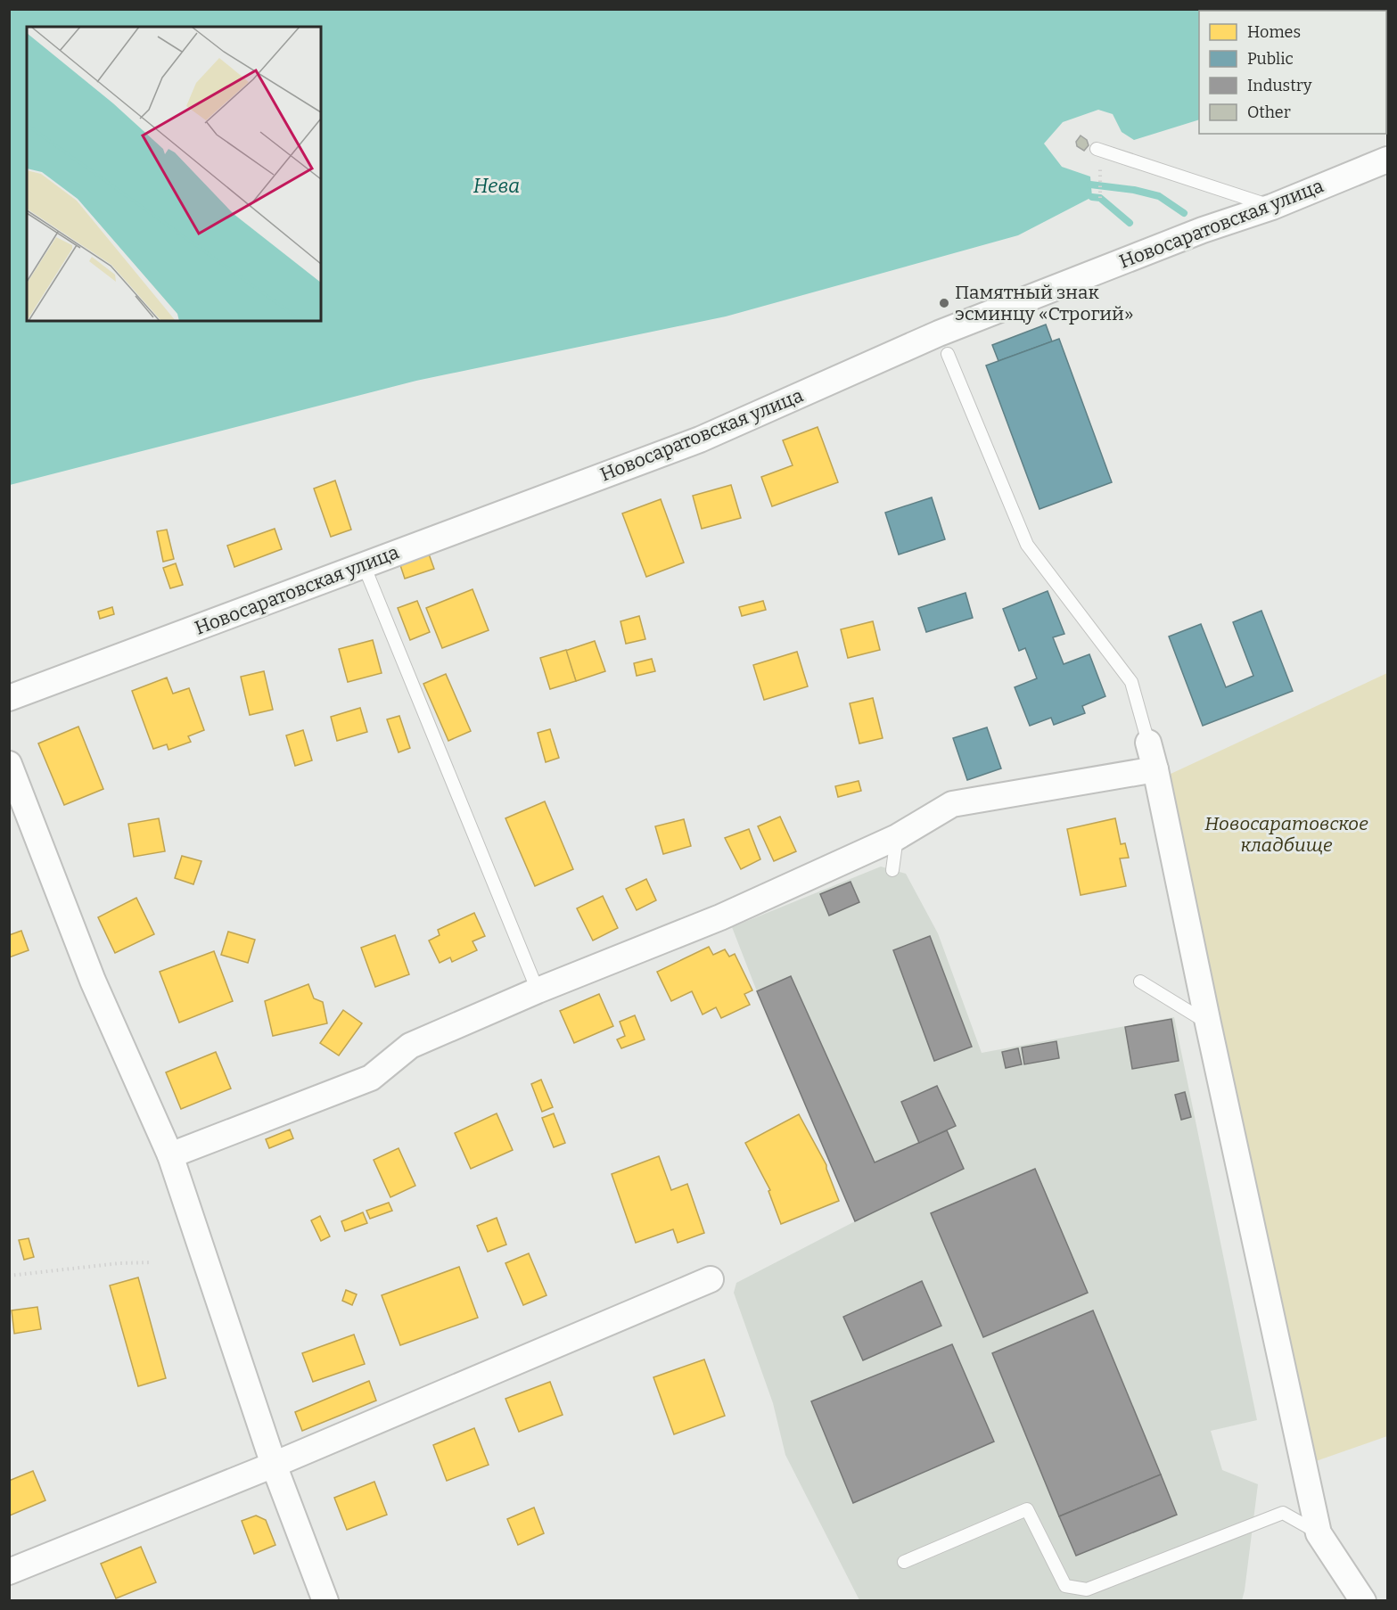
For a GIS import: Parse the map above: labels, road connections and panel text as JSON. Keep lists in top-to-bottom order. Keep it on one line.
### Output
{"streets":{"street":["Новосаратовская улица"]},"water":["Нева"],"parks":["Новосаратовское кладбище"],"places":["Памятный знак эсминцу «Строгий»"],"legend":["Homes","Public","Industry","Other"]}
